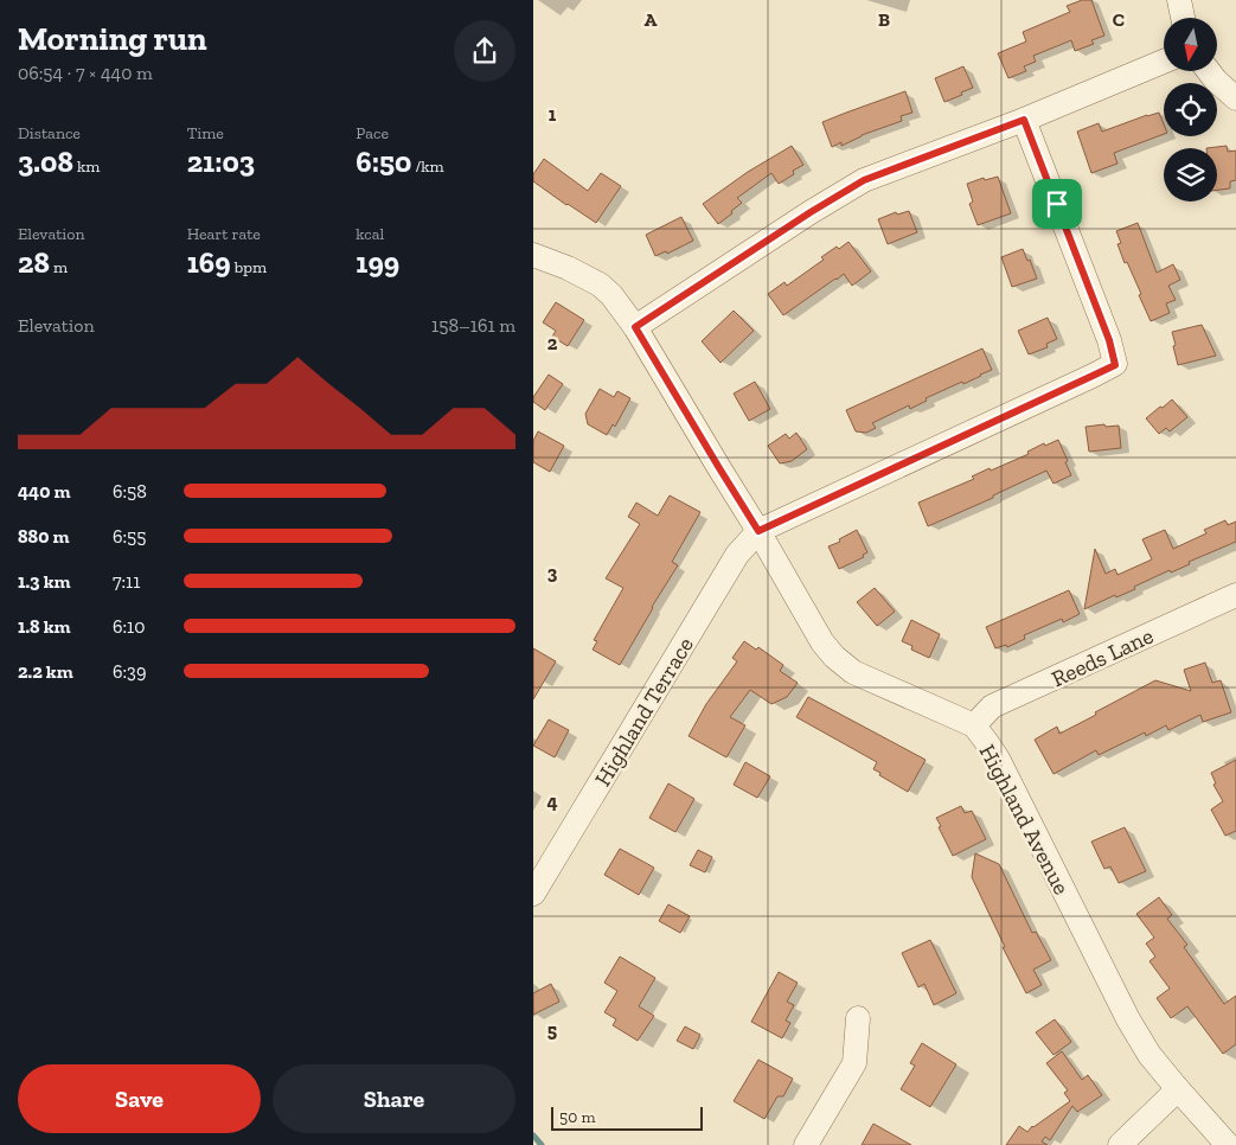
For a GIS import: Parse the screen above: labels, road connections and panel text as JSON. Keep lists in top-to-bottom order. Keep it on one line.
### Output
{"streets":{"street":["Reeds Lane","Highland Terrace","Highland Avenue"]},"crossings":[["Reeds Lane","Highland Avenue"],["Highland Terrace","Highland Avenue"]],"scale_bar":"50 m","north":"bottom","page":{"heading":["Morning run","06:54 · 7 × 440 m"],"stats":[["Distance","3.08 km"],["Time","21:03"],["Pace","6:50 /km"],["Elevation","28 m"],["Heart rate","169 bpm"],["kcal","199"]],"chart":["Elevation","158–161 m"],"list":[{"name":"440 m","note":"6:58"},{"name":"880 m","note":"6:55"},{"name":"1.3 km","note":"7:11"},{"name":"1.8 km","note":"6:10"},{"name":"2.2 km","note":"6:39"}],"buttons":["Save","Share"],"scale":"50 m"},"grid":{"columns":["A","B","C"],"rows":["1","2","3","4","5"]}}
